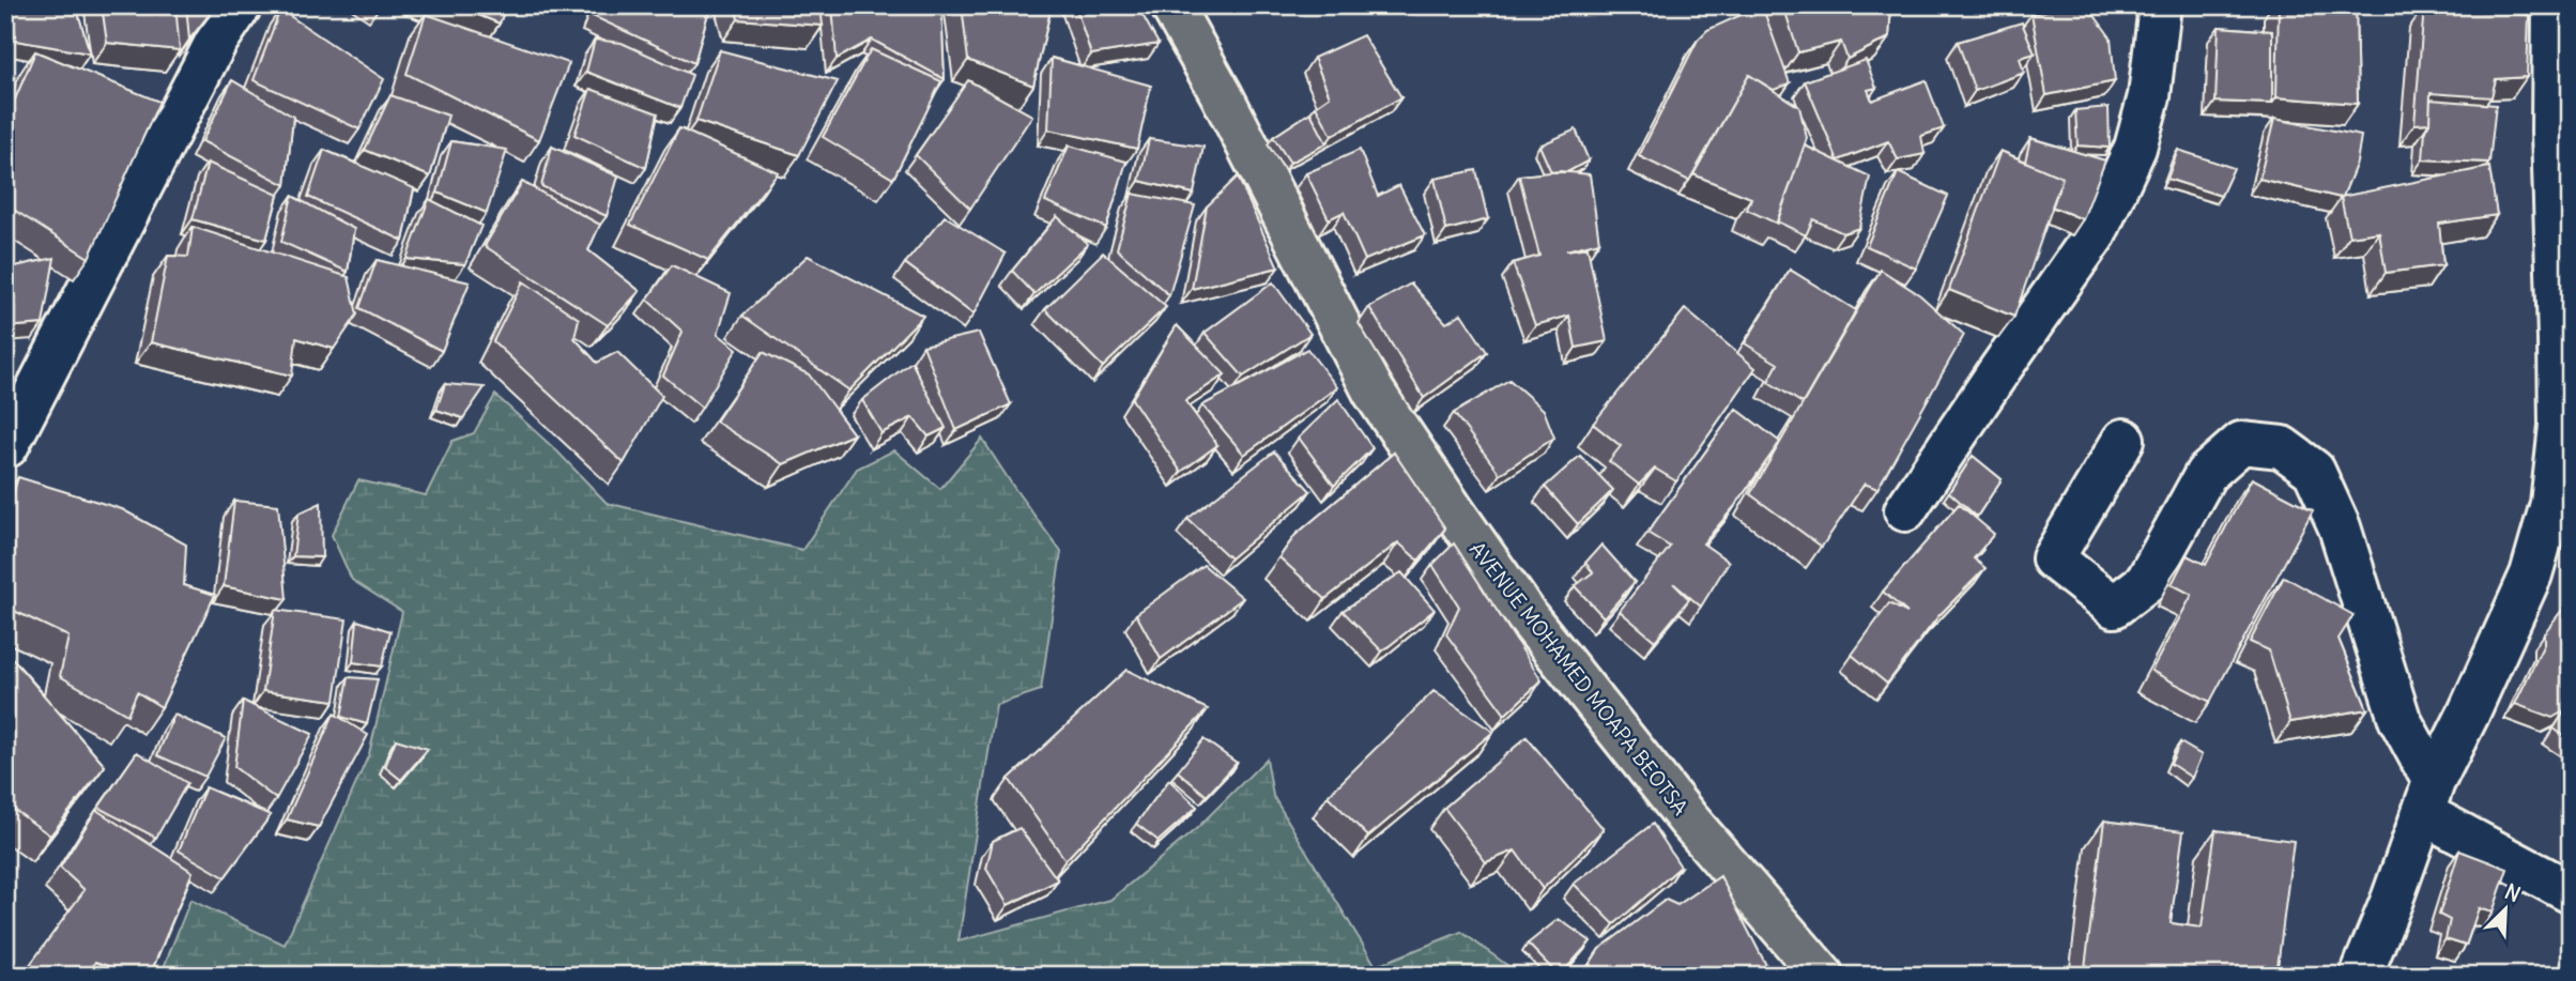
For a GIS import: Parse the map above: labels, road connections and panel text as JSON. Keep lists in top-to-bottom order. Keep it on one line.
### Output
{"streets":{"main road":["AVENUE MOHAMED MOAPA BEOTSA"]},"north":"top right"}
